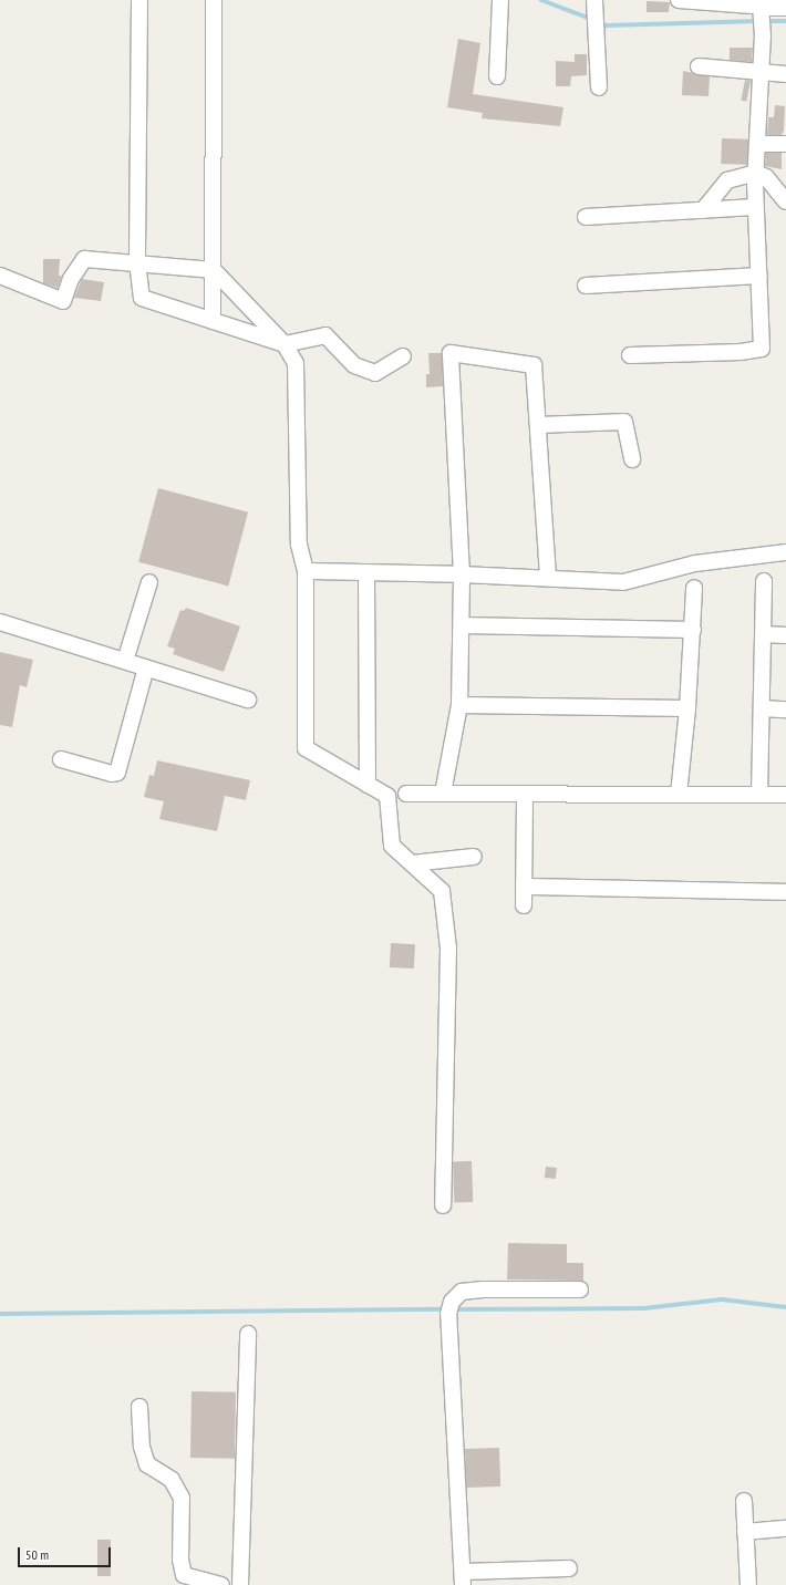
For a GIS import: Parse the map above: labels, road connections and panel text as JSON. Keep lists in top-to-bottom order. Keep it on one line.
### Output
{"scale_bar":"50 m"}
